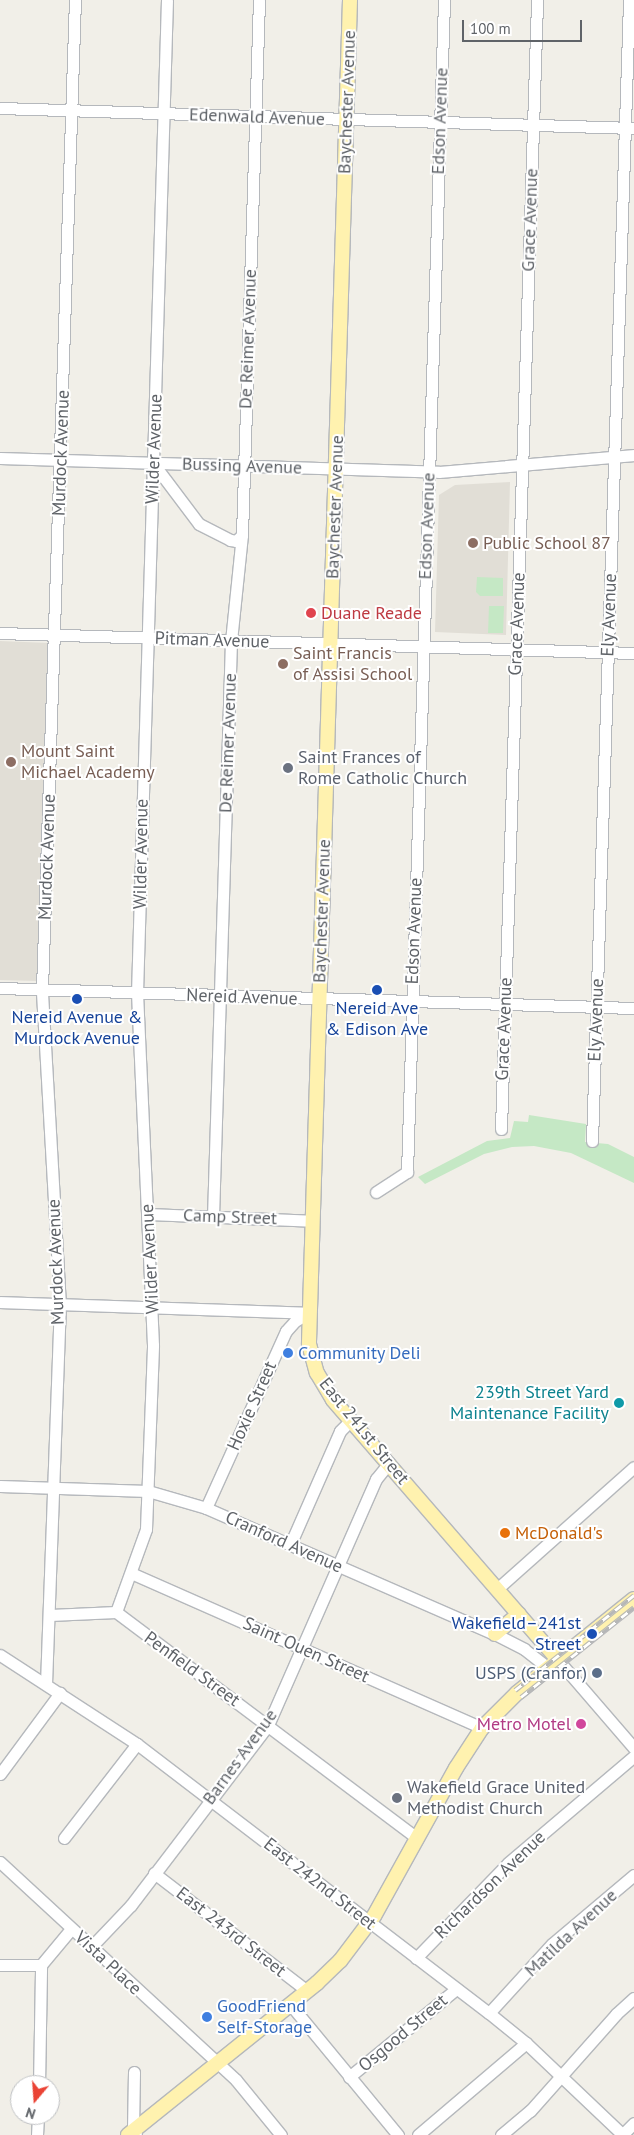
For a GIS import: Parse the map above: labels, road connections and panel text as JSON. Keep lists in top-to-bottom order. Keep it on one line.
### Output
{"streets":{"main road":["Baychester Avenue","East 241st Street"],"street":["Edenwald Avenue","Edson Avenue","Grace Avenue","De Reimer Avenue","Wilder Avenue","Murdock Avenue","Bussing Avenue","Ely Avenue","Pitman Avenue","Nereid Avenue","Camp Street","Hoxie Street","Cranford Avenue","Saint Ouen Street","Penfield Street","Barnes Avenue","East 242nd Street","Richardson Avenue","East 243rd Street","Matilda Avenue","Vista Place","Osgood Street"]},"crossings":[["Baychester Avenue","Edenwald Avenue"],["Baychester Avenue","Bussing Avenue"],["Baychester Avenue","Pitman Avenue"],["Baychester Avenue","Nereid Avenue"],["Baychester Avenue","Camp Street"],["Baychester Avenue","Hoxie Street"],["Baychester Avenue","East 241st Street"],["Edenwald Avenue","Edson Avenue"],["Edenwald Avenue","Grace Avenue"],["Edenwald Avenue","De Reimer Avenue"],["Edenwald Avenue","Wilder Avenue"],["Edenwald Avenue","Murdock Avenue"],["Edenwald Avenue","Ely Avenue"],["Edson Avenue","Bussing Avenue"],["Edson Avenue","Pitman Avenue"],["Edson Avenue","Nereid Avenue"],["Grace Avenue","Bussing Avenue"],["Grace Avenue","Pitman Avenue"],["Grace Avenue","Nereid Avenue"],["De Reimer Avenue","Bussing Avenue"],["De Reimer Avenue","Pitman Avenue"],["De Reimer Avenue","Nereid Avenue"],["De Reimer Avenue","Camp Street"],["Wilder Avenue","Bussing Avenue"],["Wilder Avenue","Pitman Avenue"],["Wilder Avenue","Nereid Avenue"],["Wilder Avenue","Camp Street"],["Wilder Avenue","Cranford Avenue"],["Wilder Avenue","Saint Ouen Street"],["Wilder Avenue","Penfield Street"],["Murdock Avenue","Bussing Avenue"],["Murdock Avenue","Pitman Avenue"],["Murdock Avenue","Nereid Avenue"],["Murdock Avenue","Cranford Avenue"],["Murdock Avenue","East 242nd Street"],["Bussing Avenue","Ely Avenue"],["Ely Avenue","Pitman Avenue"],["Ely Avenue","Nereid Avenue"],["Hoxie Street","East 241st Street"],["Hoxie Street","Cranford Avenue"],["East 241st Street","Cranford Avenue"],["East 241st Street","Barnes Avenue"],["Cranford Avenue","Barnes Avenue"],["Saint Ouen Street","Barnes Avenue"],["Penfield Street","Barnes Avenue"],["Barnes Avenue","East 242nd Street"],["Barnes Avenue","East 243rd Street"],["Barnes Avenue","Vista Place"],["East 242nd Street","Richardson Avenue"],["East 242nd Street","Matilda Avenue"],["East 242nd Street","Osgood Street"]],"places":["Public School 87","Duane Reade","Saint Francis of Assisi School","Mount Saint Michael Academy","Saint Frances of Rome Catholic Church","Nereid Ave & Edison Ave","Nereid Avenue & Murdock Avenue","Community Deli","239th Street Yard Maintenance Facility","McDonald's","Wakefield–241st Street","USPS (Cranfor)","Metro Motel","Wakefield Grace United Methodist Church","GoodFriend Self-Storage"],"scale_bar":"100 m","north":"bottom"}
